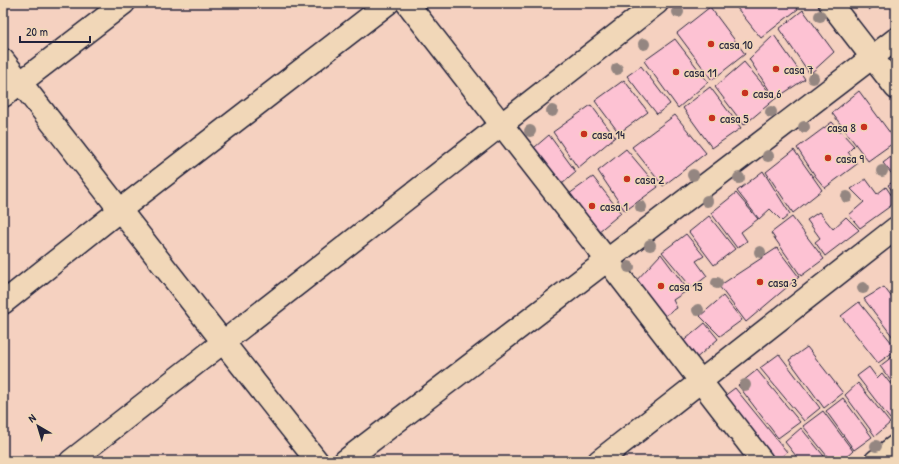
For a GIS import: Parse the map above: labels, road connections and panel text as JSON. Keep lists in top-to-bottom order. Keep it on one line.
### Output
{"places":["casa 10","casa 7","casa 11","casa 6","casa 5","casa 8","casa 14","casa 9","casa 2","casa 1","casa 3","casa 15"],"scale_bar":"20 m","north":"top left"}
